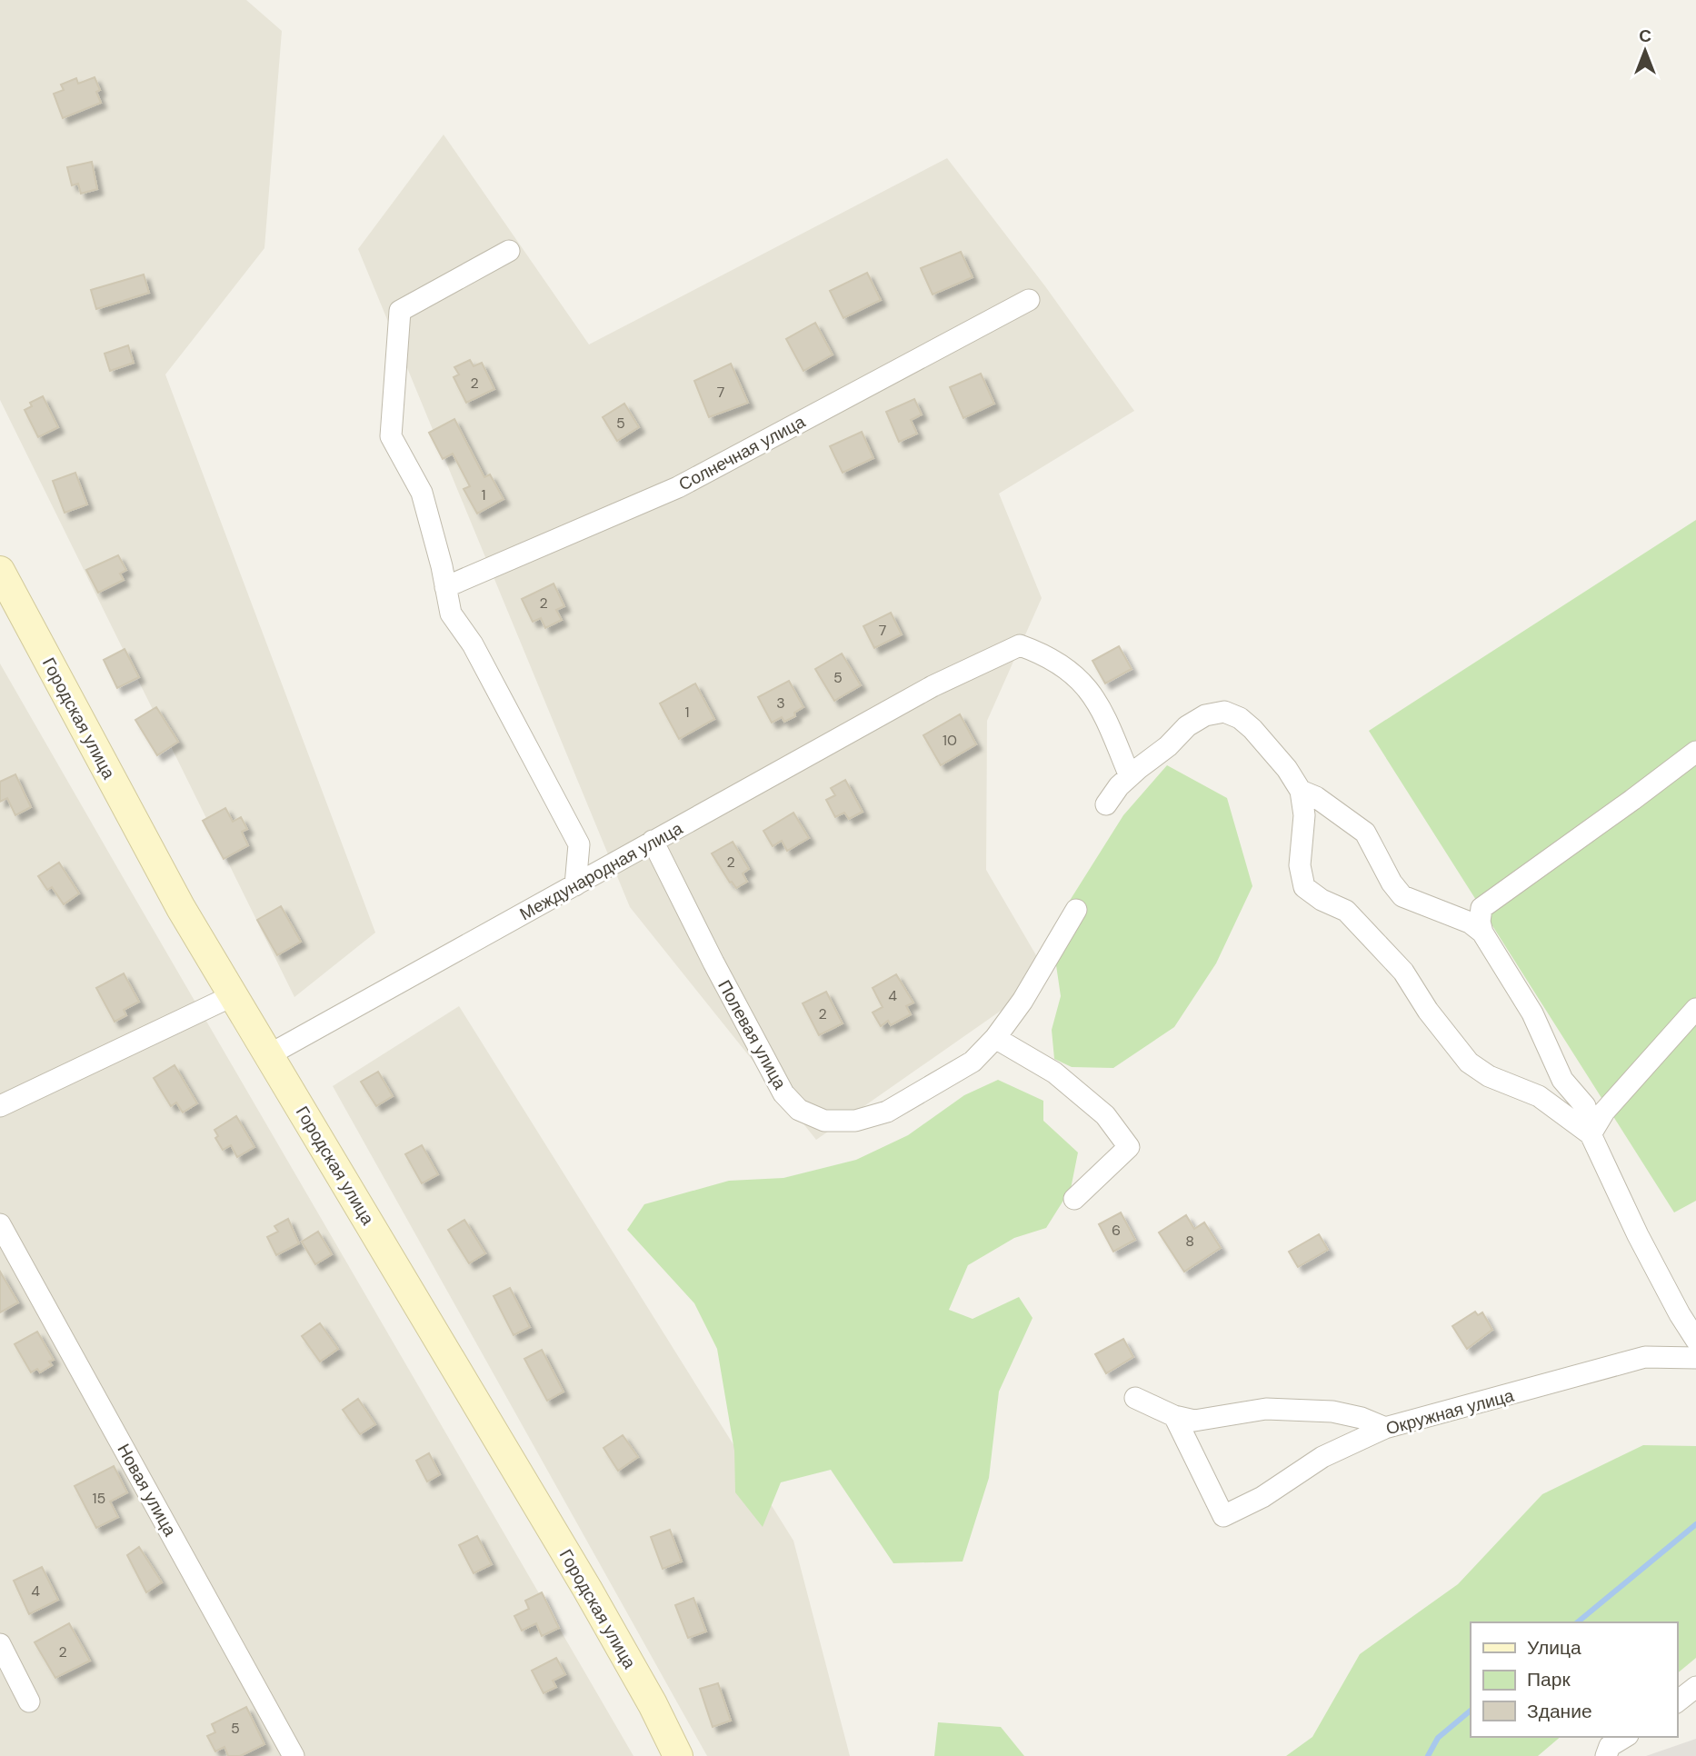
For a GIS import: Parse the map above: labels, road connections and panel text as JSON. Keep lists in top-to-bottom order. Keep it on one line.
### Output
{"streets":{"main road":["Городская улица"],"street":["Солнечная улица","Международная улица","Полевая улица","Окружная улица","Новая улица"]},"crossings":[["Городская улица","Международная улица"],["Международная улица","Полевая улица"]],"house_numbers":["2","7","5","1","2","7","5","3","1","10","2","4","2","6","8","15","4","2","5"],"legend":["Улица","Парк","Здание"],"north":"top"}
